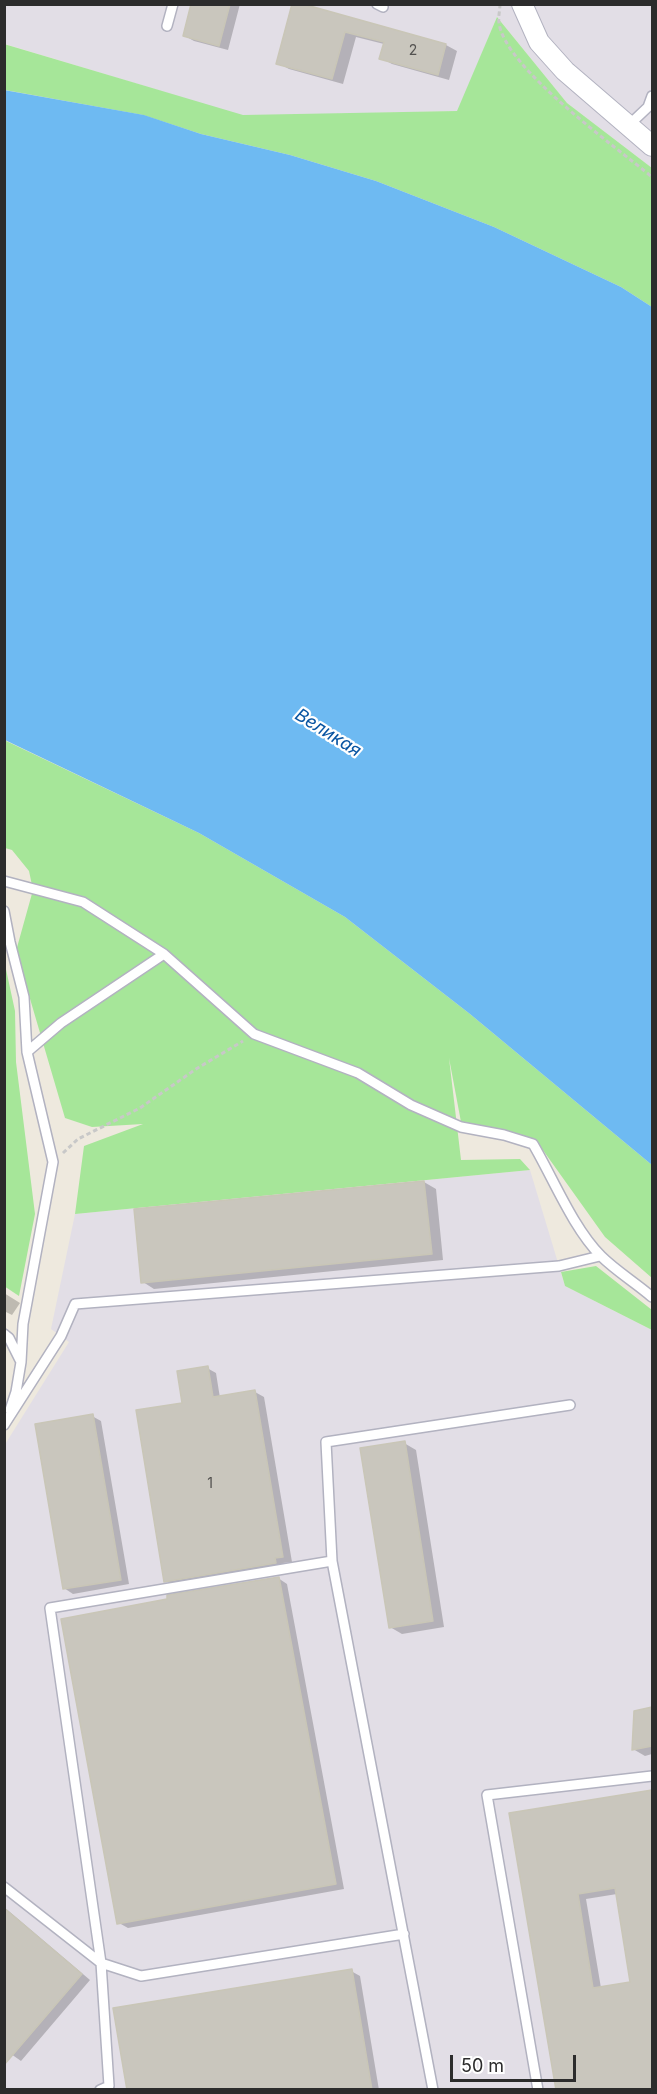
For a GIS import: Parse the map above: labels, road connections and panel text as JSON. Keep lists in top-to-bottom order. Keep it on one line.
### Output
{"water":["Великая"],"house_numbers":["2","1"],"scale_bar":"50 m"}
